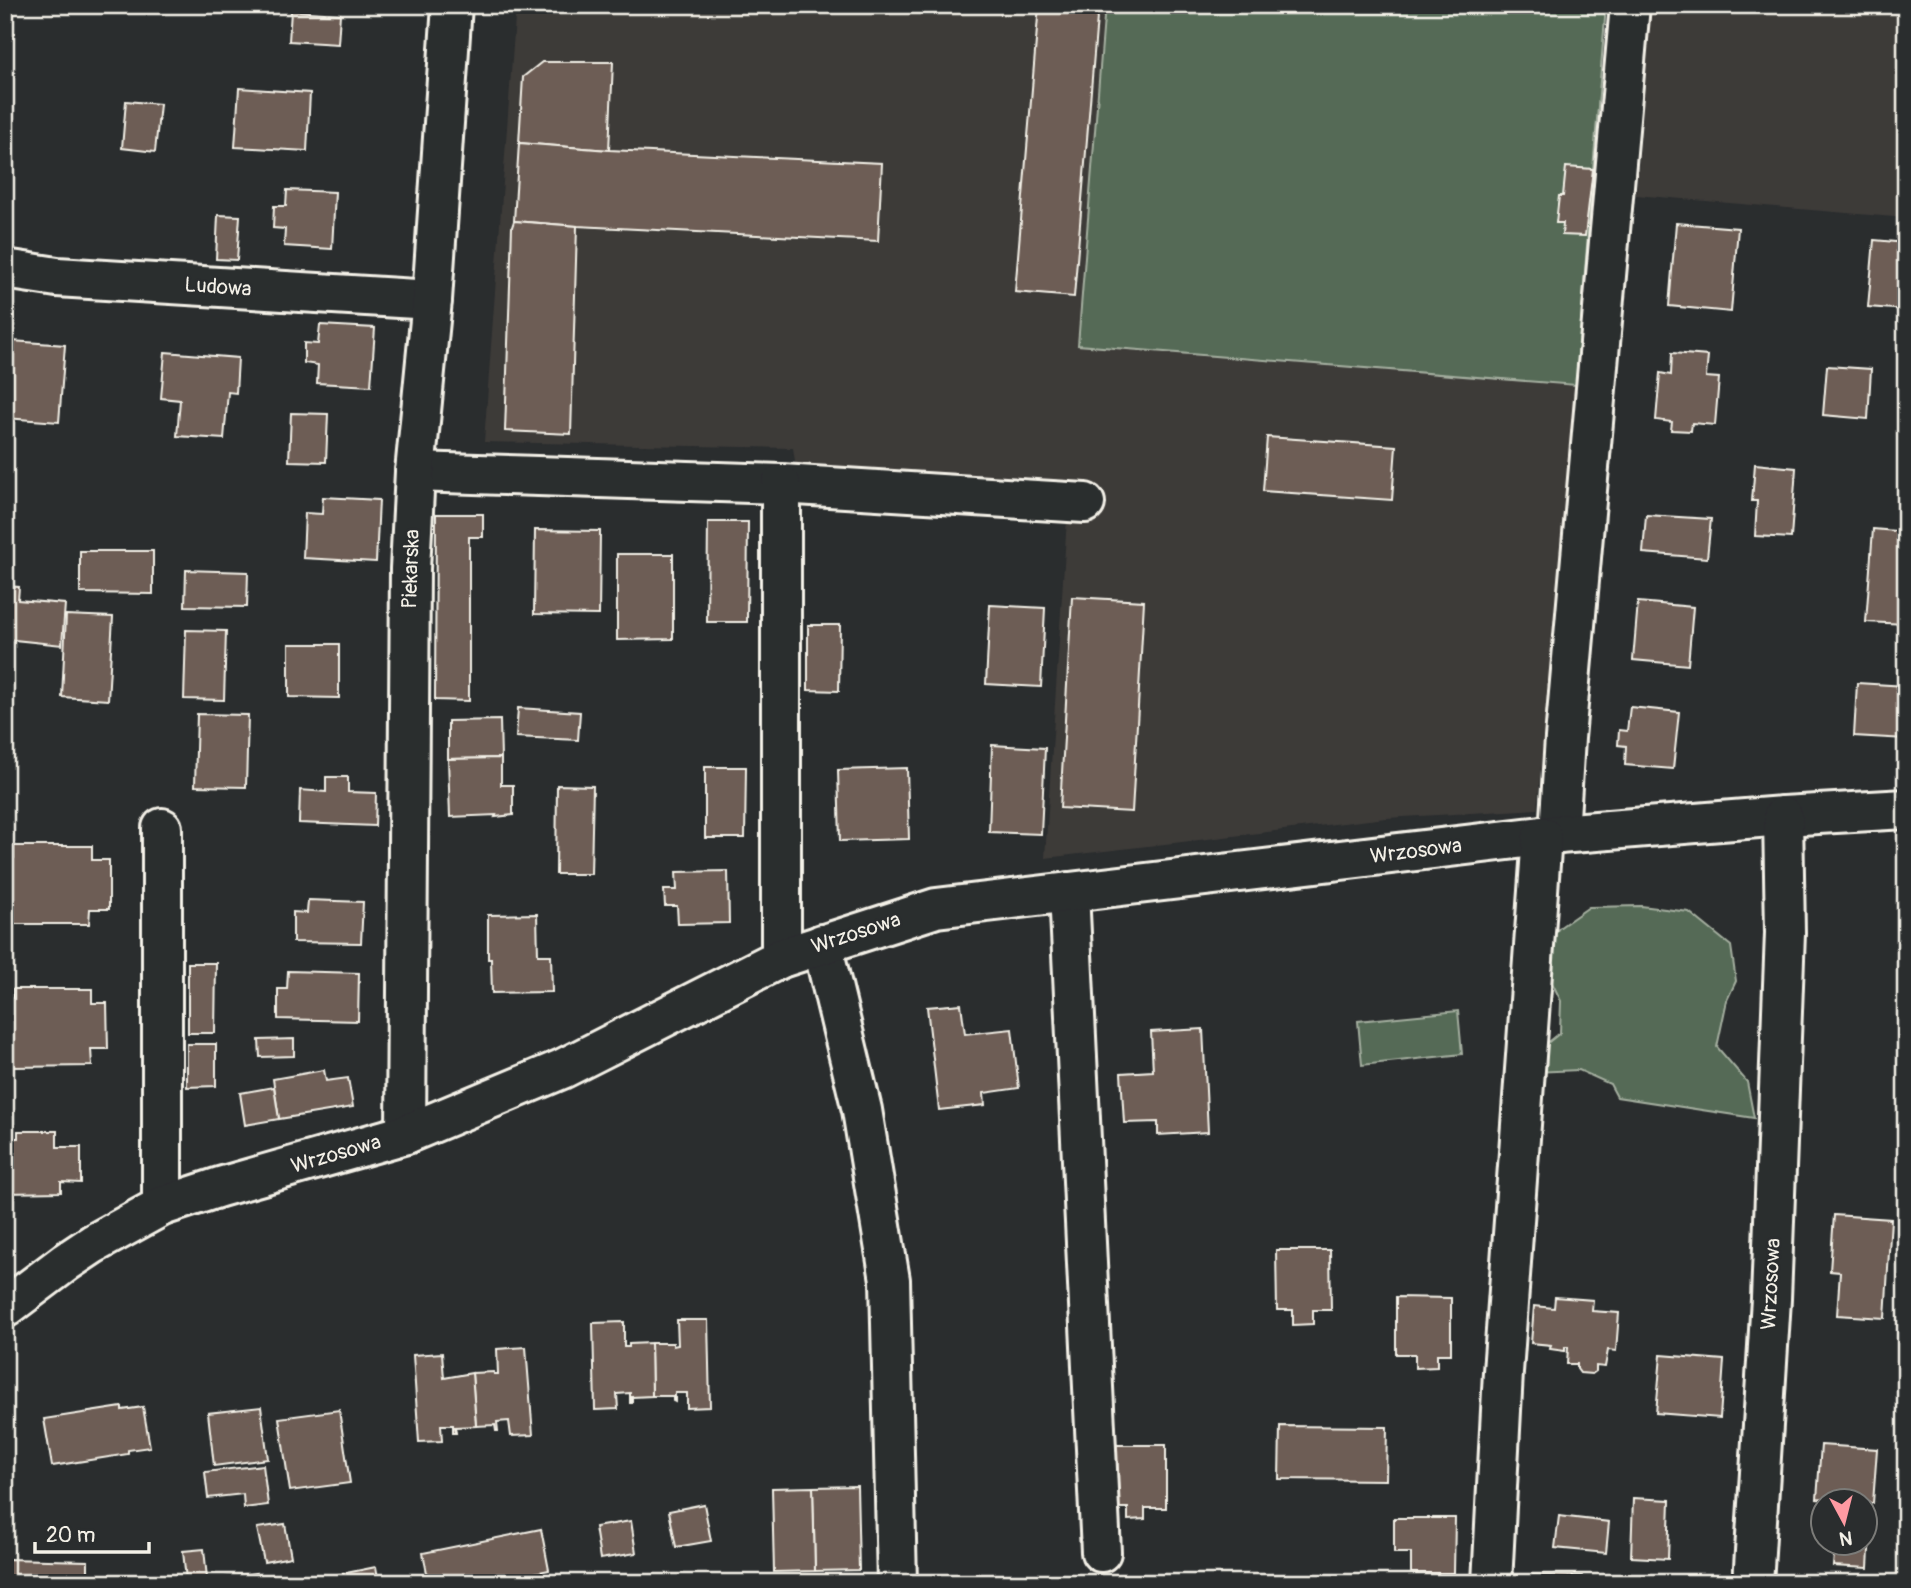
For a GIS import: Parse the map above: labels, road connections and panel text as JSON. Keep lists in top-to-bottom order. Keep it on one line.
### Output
{"streets":{"street":["Ludowa","Piekarska","Wrzosowa"]},"crossings":[["Ludowa","Piekarska"],["Piekarska","Wrzosowa"]],"scale_bar":"20 m","north":"bottom"}
